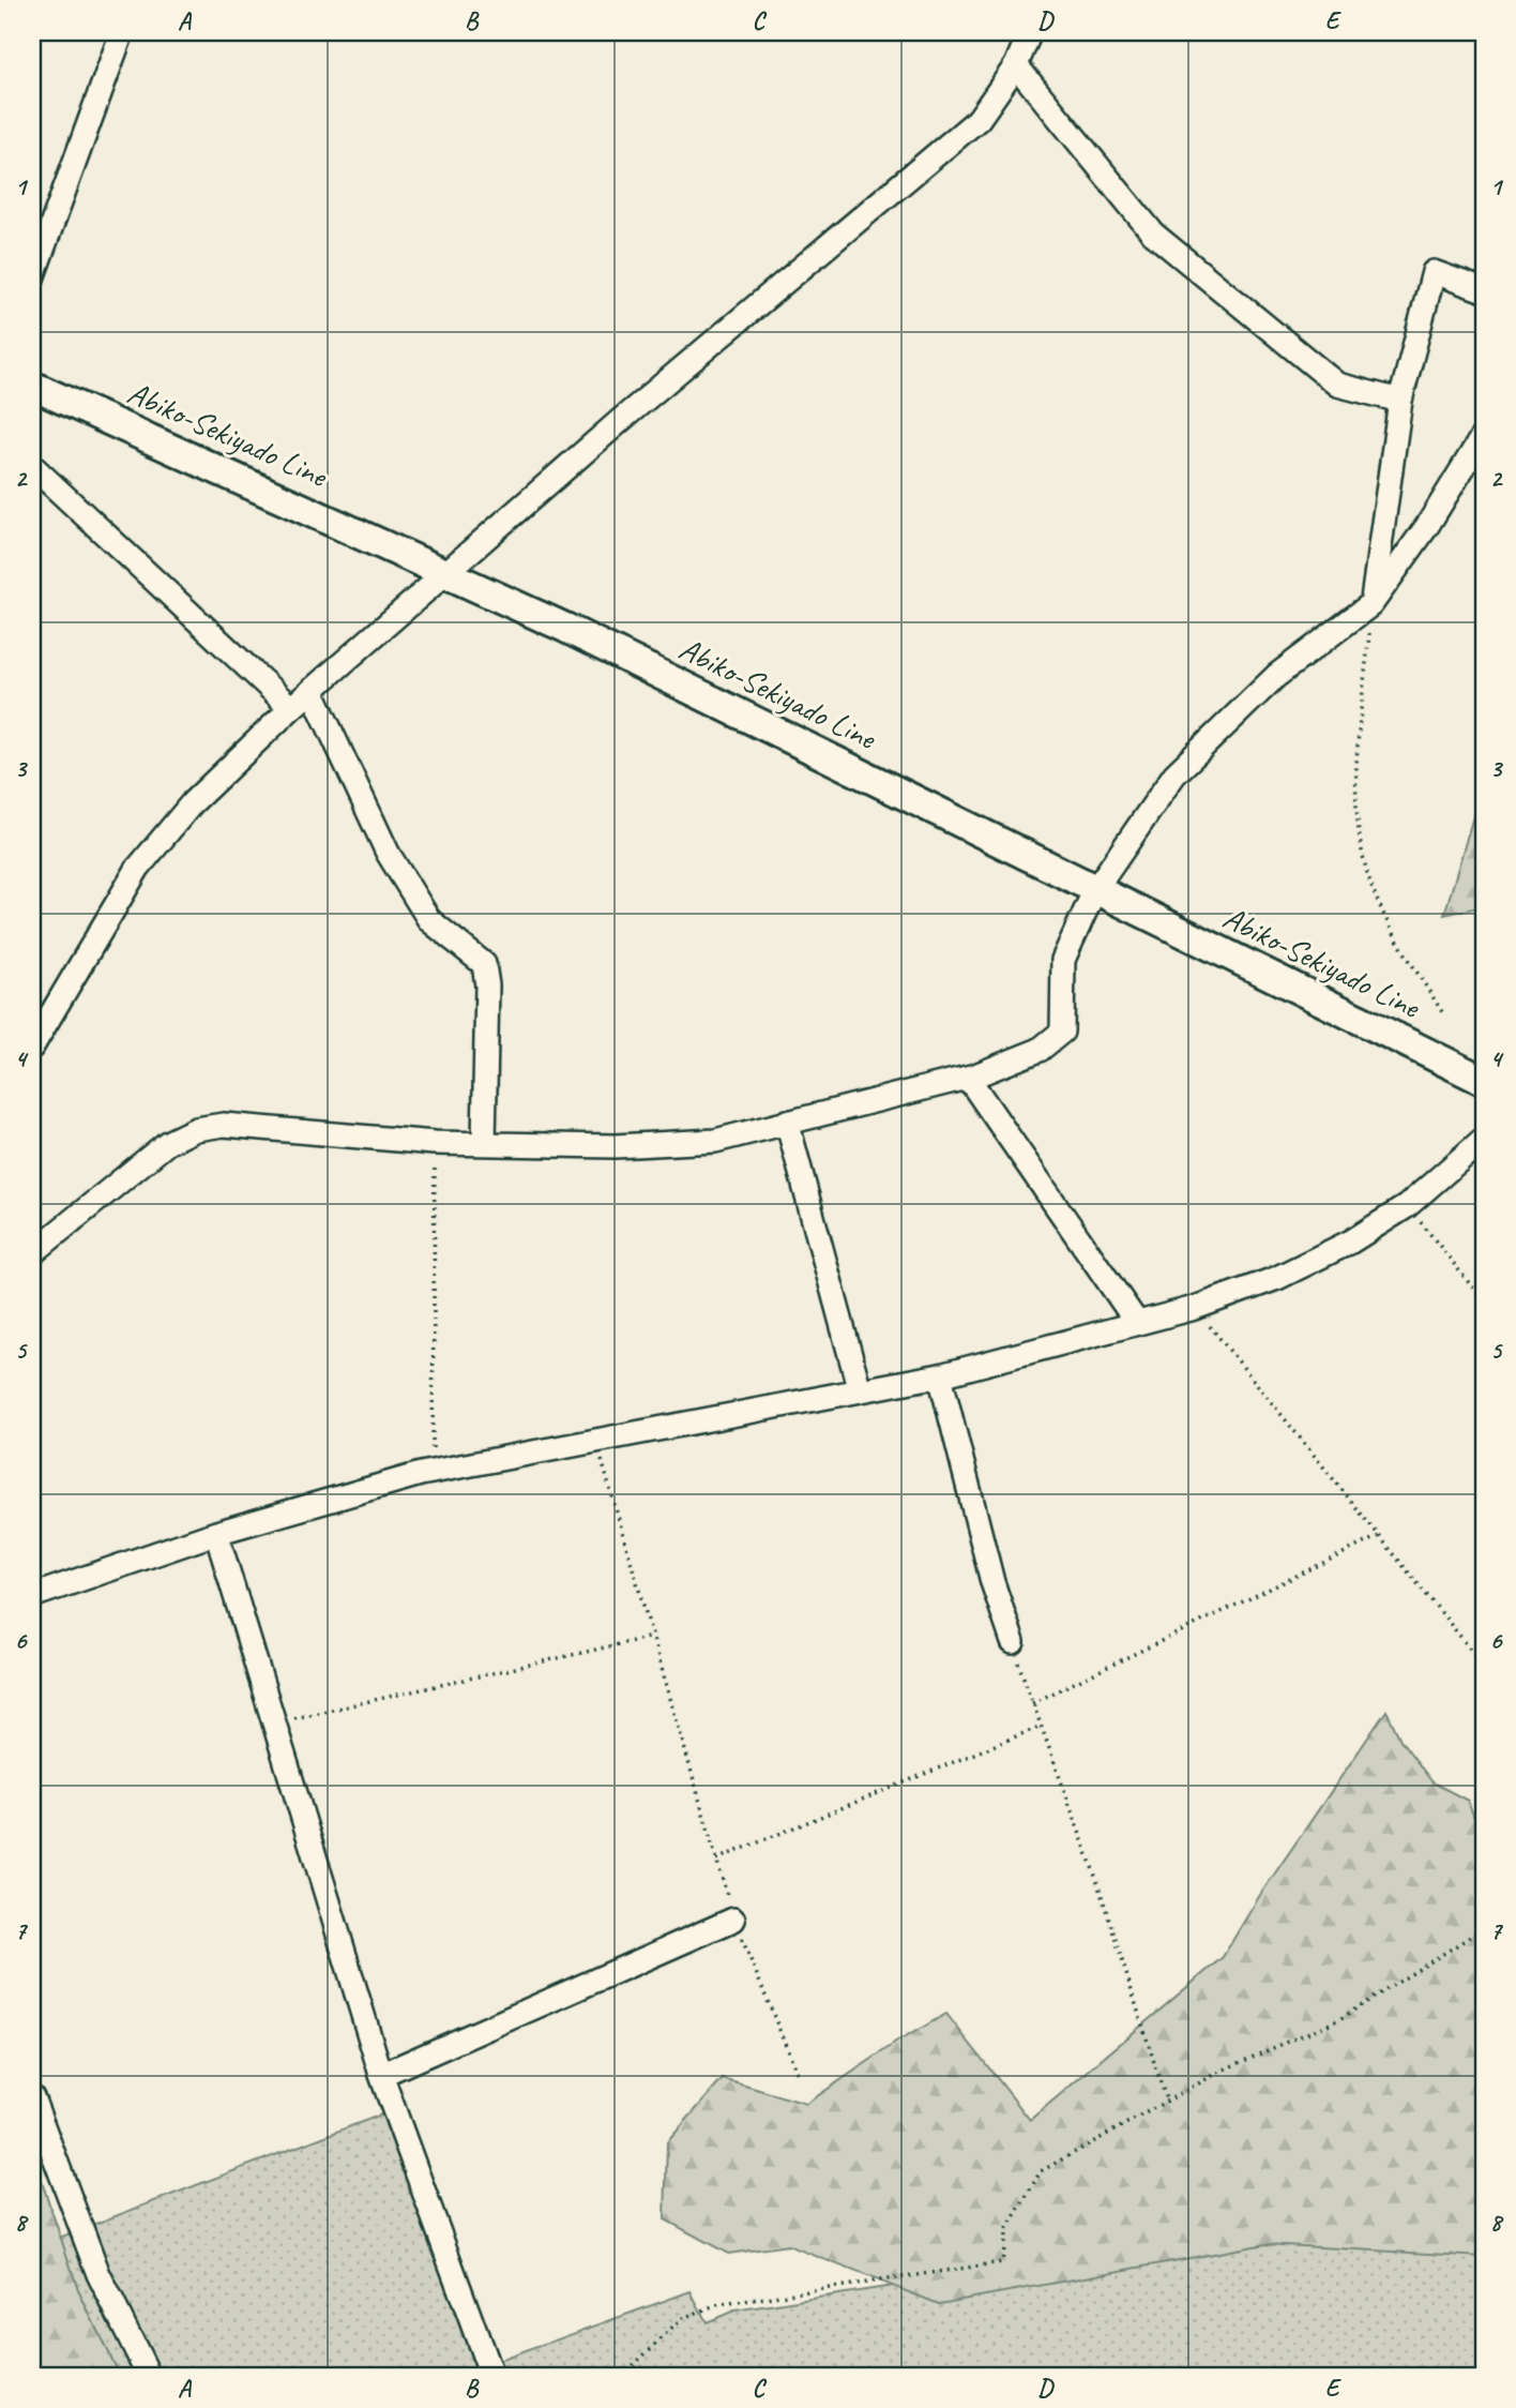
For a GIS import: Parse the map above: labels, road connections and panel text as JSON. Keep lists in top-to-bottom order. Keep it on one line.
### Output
{"streets":{"main road":["Abiko-Sekiyado Line"]},"grid":{"columns":["A","B","C","D","E"],"rows":["1","2","3","4","5","6","7","8"]}}
